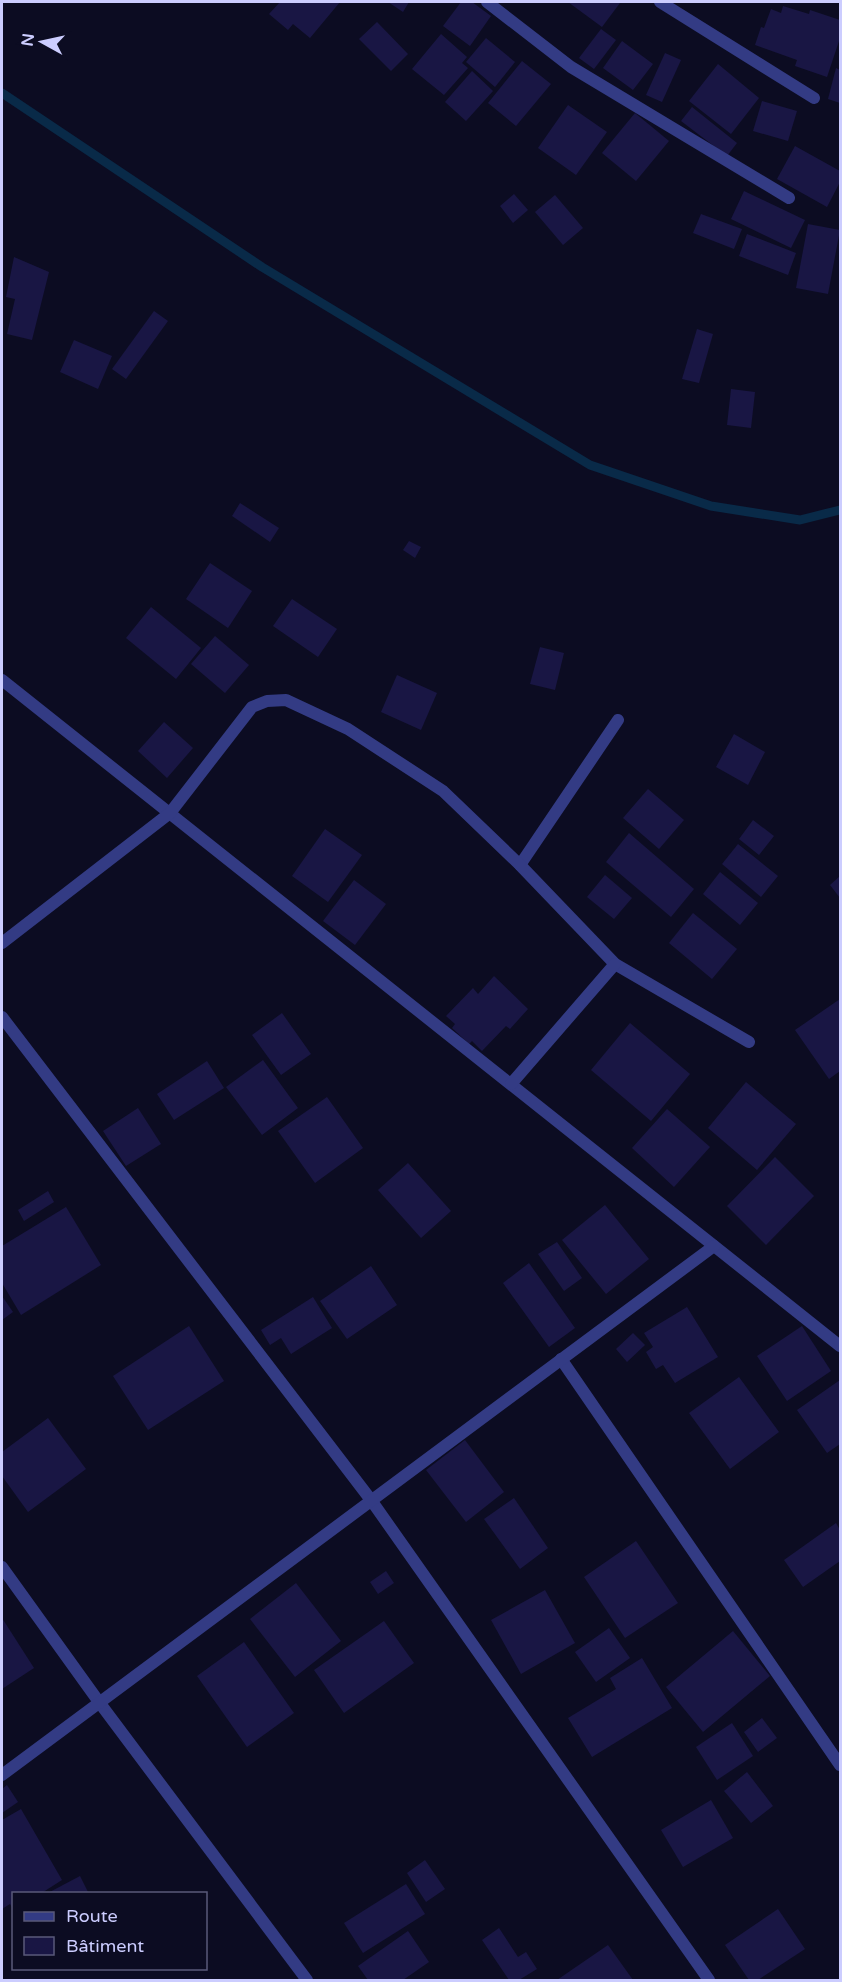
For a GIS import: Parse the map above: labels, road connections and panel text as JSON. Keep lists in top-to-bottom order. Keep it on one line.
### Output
{"legend":["Route","Bâtiment"],"north":"left"}
